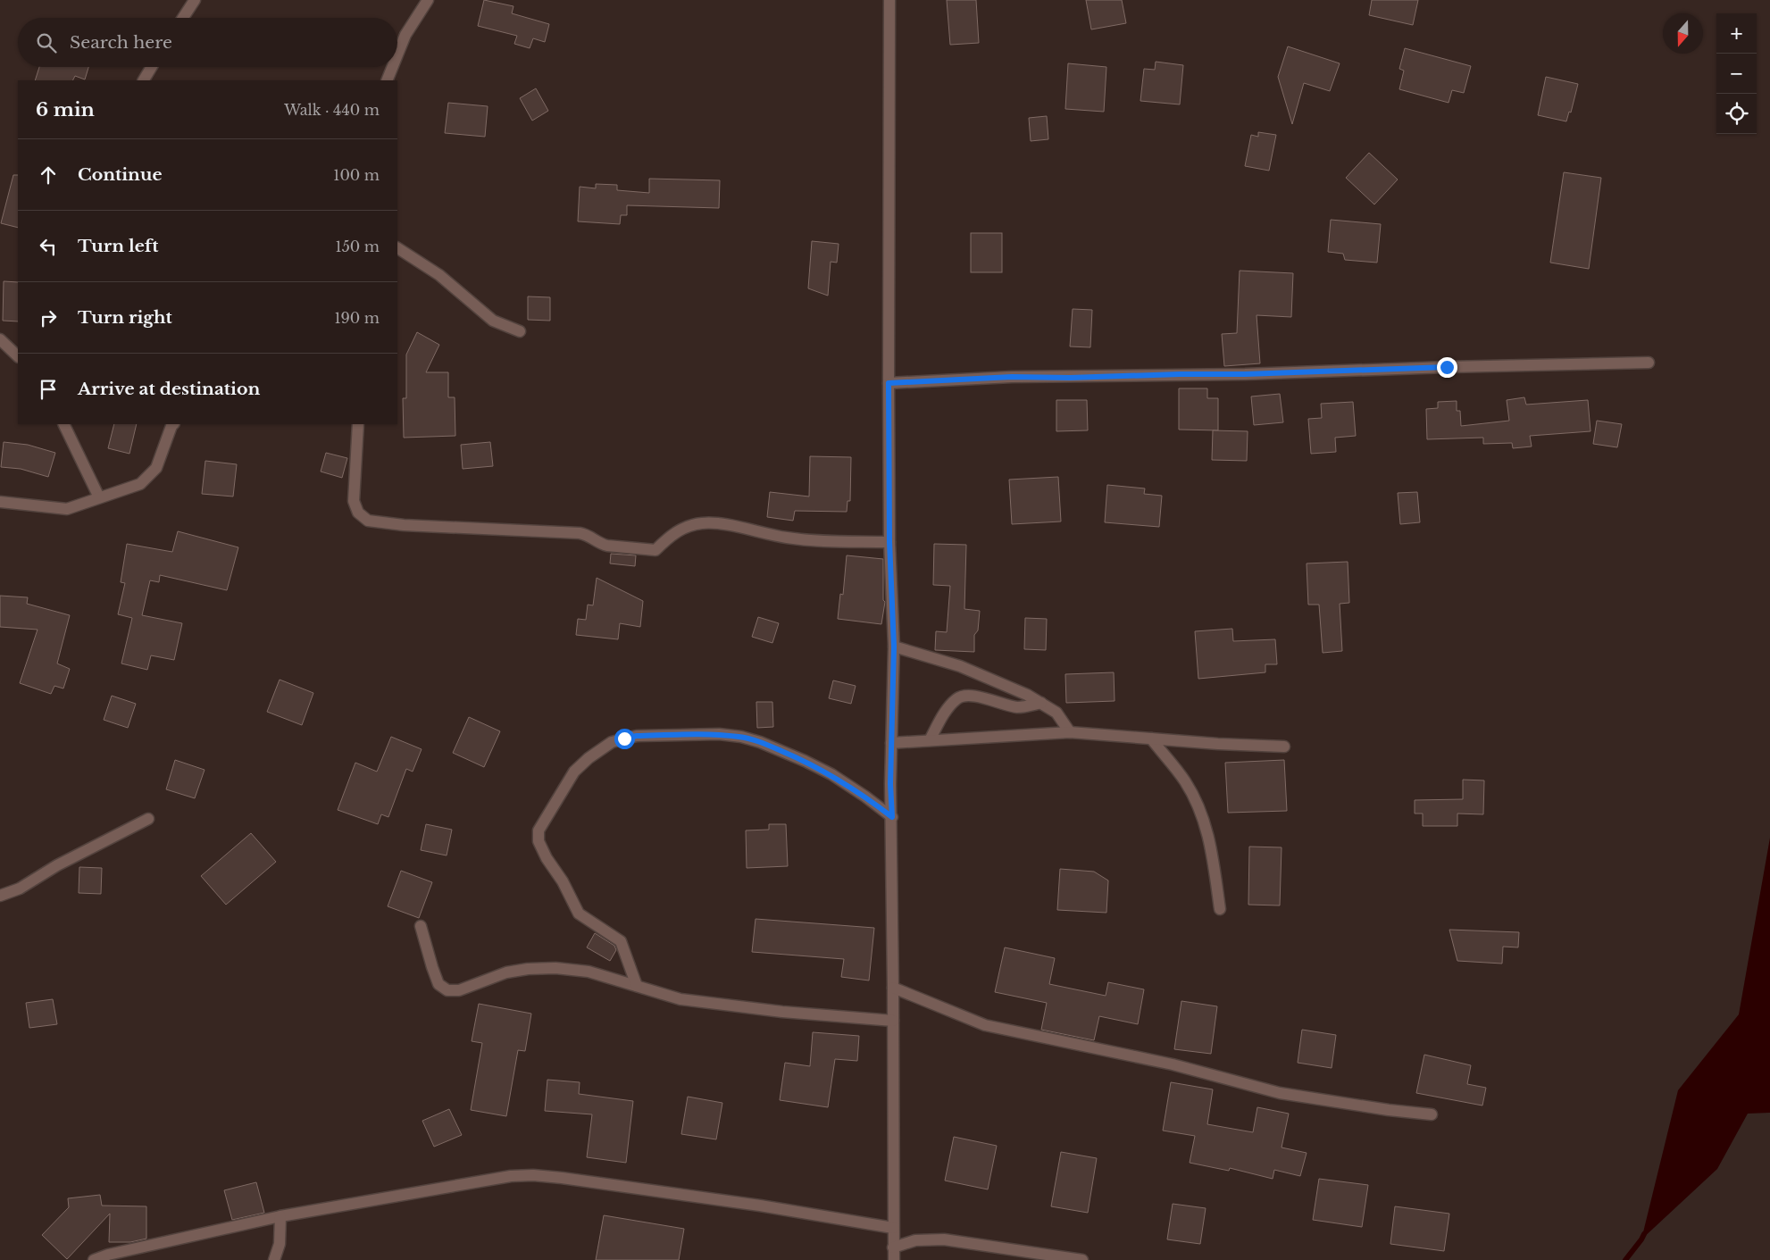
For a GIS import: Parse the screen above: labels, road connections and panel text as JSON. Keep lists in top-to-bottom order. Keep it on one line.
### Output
{"north":"bottom","page":{"map_buttons":["+","−"],"search":"Search here","heading":["6 min","Walk · 440 m"],"list":[["Continue","100 m"],["Turn left","150 m"],["Turn right","190 m"],"Arrive at destination"]}}
